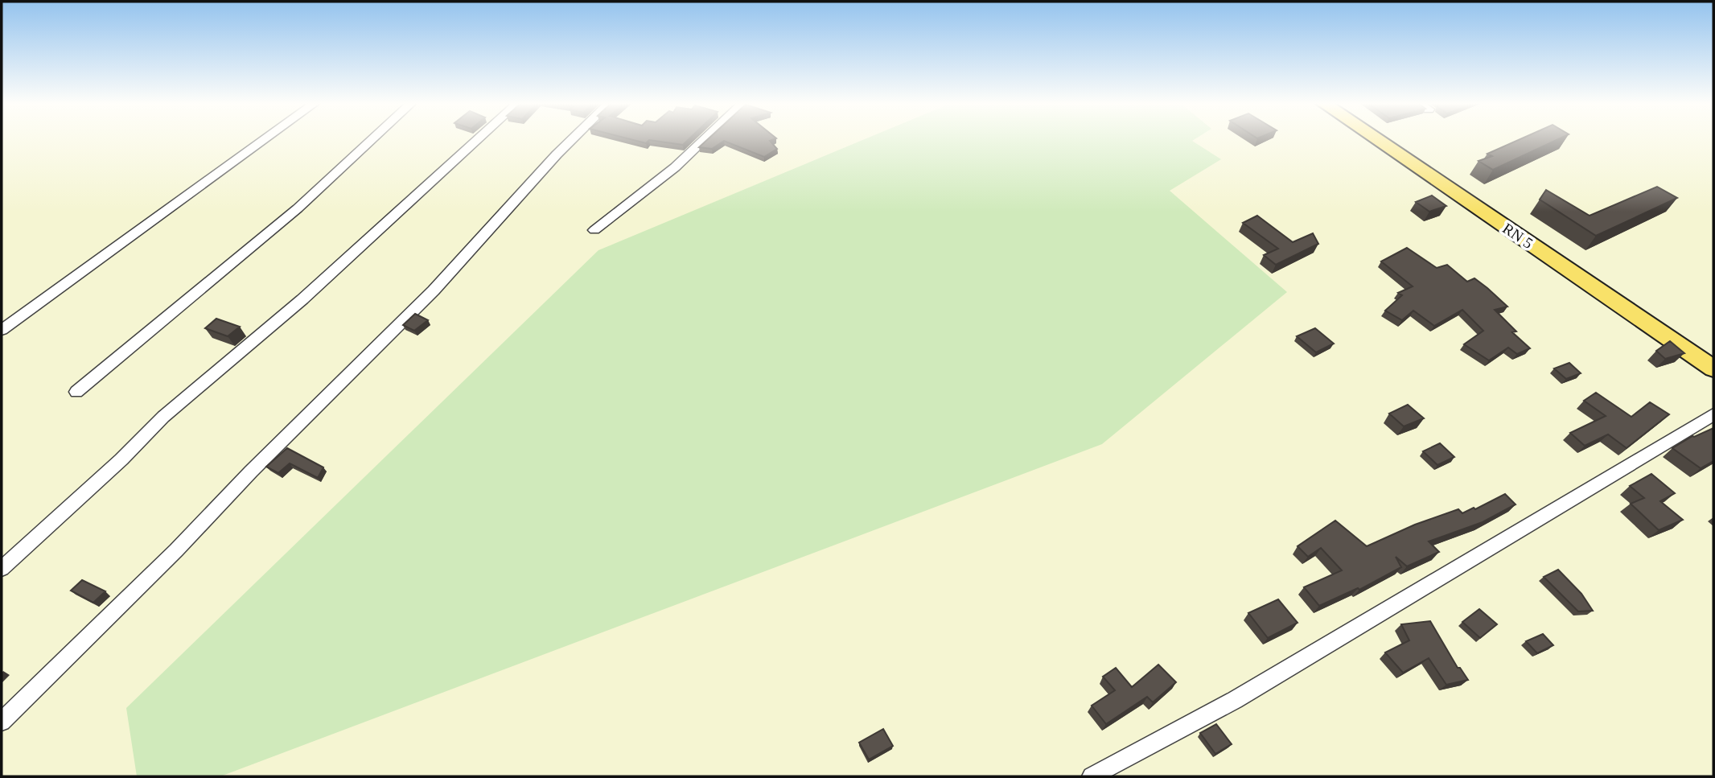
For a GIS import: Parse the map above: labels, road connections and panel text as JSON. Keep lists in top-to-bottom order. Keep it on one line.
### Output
{"streets":{"main road":["RN 5"]}}
